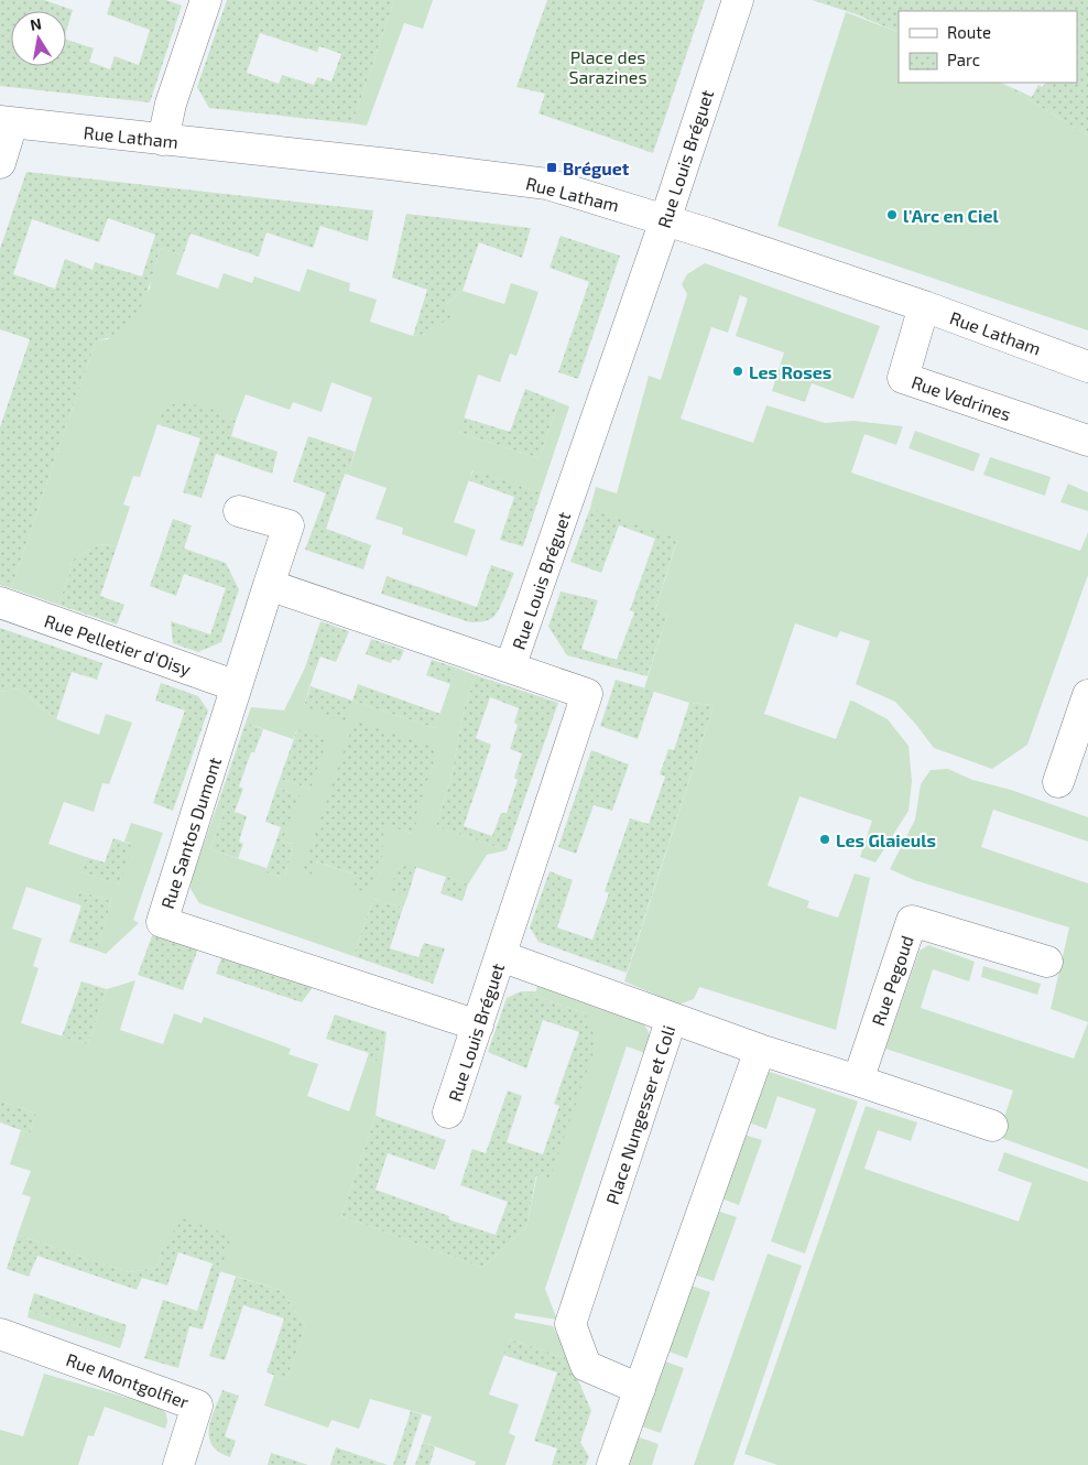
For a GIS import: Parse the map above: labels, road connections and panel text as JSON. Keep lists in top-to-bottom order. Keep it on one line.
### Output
{"streets":{"street":["Rue Latham","Rue Louis Bréguet","Rue Vedrines","Rue Pelletier d'Oisy","Rue Santos Dumont","Rue Pegoud","Place Nungesser et Coli","Rue Montgolfier"]},"crossings":[["Rue Latham","Rue Louis Bréguet"],["Rue Latham","Rue Vedrines"],["Rue Louis Bréguet","Rue Santos Dumont"],["Rue Pelletier d'Oisy","Rue Santos Dumont"]],"parks":["Place des Sarazines"],"places":{"transit":["Bréguet"],"other":["l'Arc en Ciel","Les Roses","Les Glaieuls"]},"legend":["Route","Parc"],"north":"top"}
